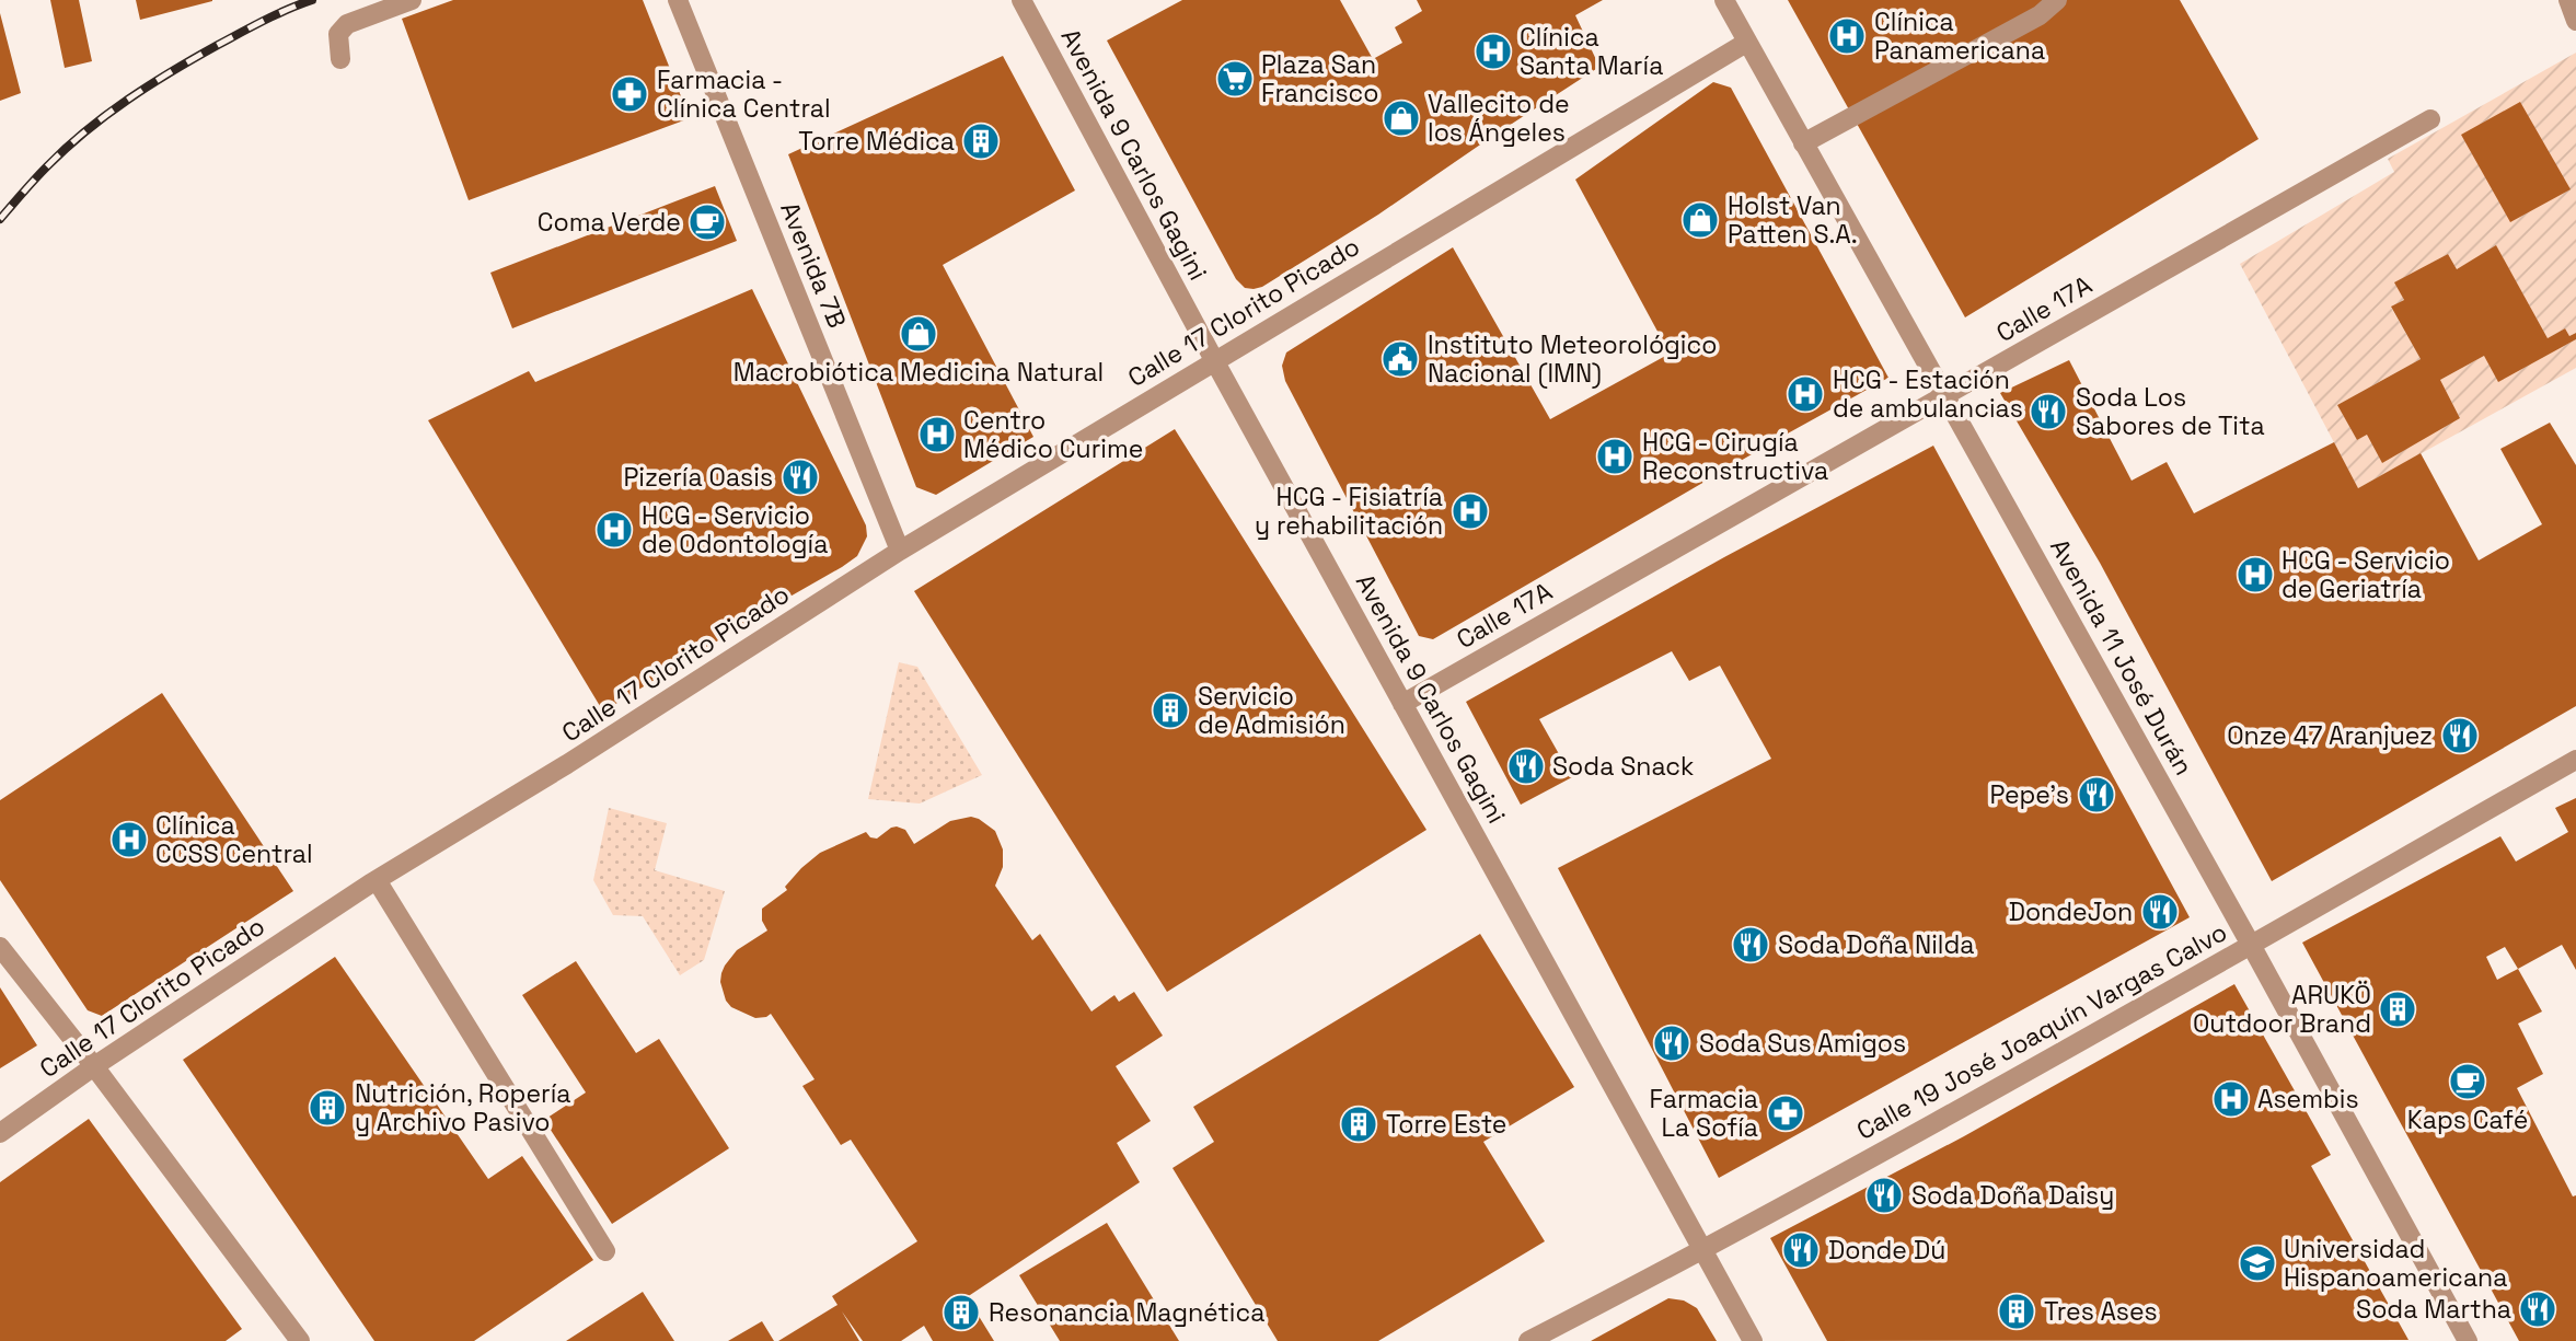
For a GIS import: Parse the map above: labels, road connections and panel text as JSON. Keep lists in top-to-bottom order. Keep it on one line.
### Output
{"streets":{"street":["Avenida 9 Carlos Gagini","Avenida 7B","Calle 17A","Calle 17 Clorito Picado","Avenida 11 José Durán","Calle 19 José Joaquín Vargas Calvo"]},"crossings":[["Avenida 9 Carlos Gagini","Calle 17A"],["Avenida 9 Carlos Gagini","Calle 17 Clorito Picado"],["Avenida 9 Carlos Gagini","Calle 19 José Joaquín Vargas Calvo"],["Avenida 7B","Calle 17 Clorito Picado"],["Calle 17A","Avenida 11 José Durán"],["Calle 17 Clorito Picado","Avenida 11 José Durán"],["Avenida 11 José Durán","Calle 19 José Joaquín Vargas Calvo"]],"places":{"hospital":["Clínica Panamericana","Clínica Santa María","HCG - Estación de ambulancias","Centro Médico Curime","HCG - Cirugía Reconstructiva","HCG - Fisiatría y rehabilitación","HCG - Servicio de Odontología","HCG - Servicio de Geriatría","Clínica CCSS Central","Asembis"],"supermarket":["Plaza San Francisco"],"pharmacy":["Farmacia - Clínica Central","Farmacia La Sofía"],"shop":["Vallecito de los Ángeles","Holst Van Patten S.A.","Macrobiótica Medicina Natural"],"building":["Torre Médica","Servicio de Admisión","ARUKÖ Outdoor Brand","Nutrición, Ropería y Archivo Pasivo","Torre Este","Tres Ases","Resonancia Magnética"],"cafe":["Coma Verde","Kaps Café"],"public building":["Instituto Meteorológico Nacional (IMN)"],"restaurant":["Soda Los Sabores de Tita","Pizería Oasis","Onze 47 Aranjuez","Soda Snack","Pepe's","DondeJon","Soda Doña Nilda","Soda Sus Amigos","Soda Doña Daisy","Donde Dú","Soda Martha"],"school or university":["Universidad Hispanoamericana"]}}
